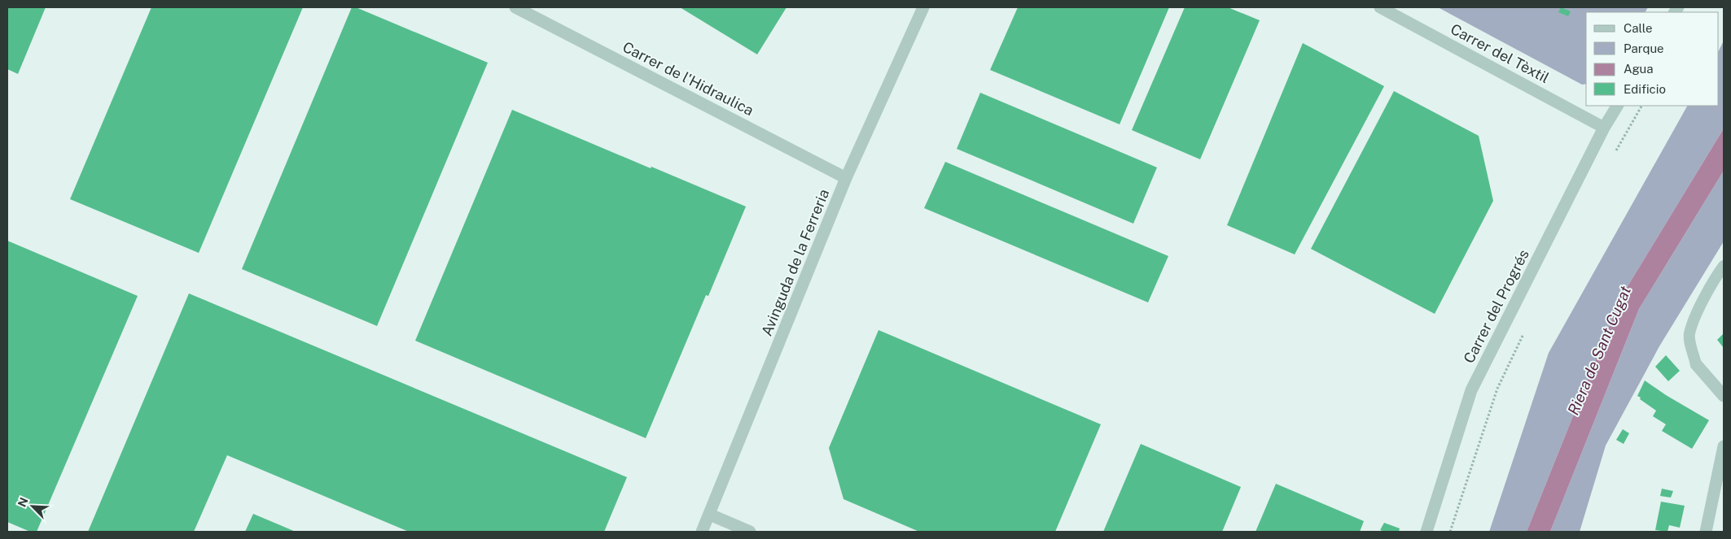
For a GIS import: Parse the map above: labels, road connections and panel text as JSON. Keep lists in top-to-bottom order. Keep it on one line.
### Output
{"streets":{"street":["Carrer del Tèxtil","Carrer de l'Hidraulica","Avinguda de la Ferreria","Carrer del Progrés"]},"crossings":[["Carrer del Tèxtil","Carrer del Progrés"],["Carrer de l'Hidraulica","Avinguda de la Ferreria"]],"water":["Riera de Sant Cugat"],"legend":["Calle","Parque","Agua","Edificio"],"north":"top left"}
